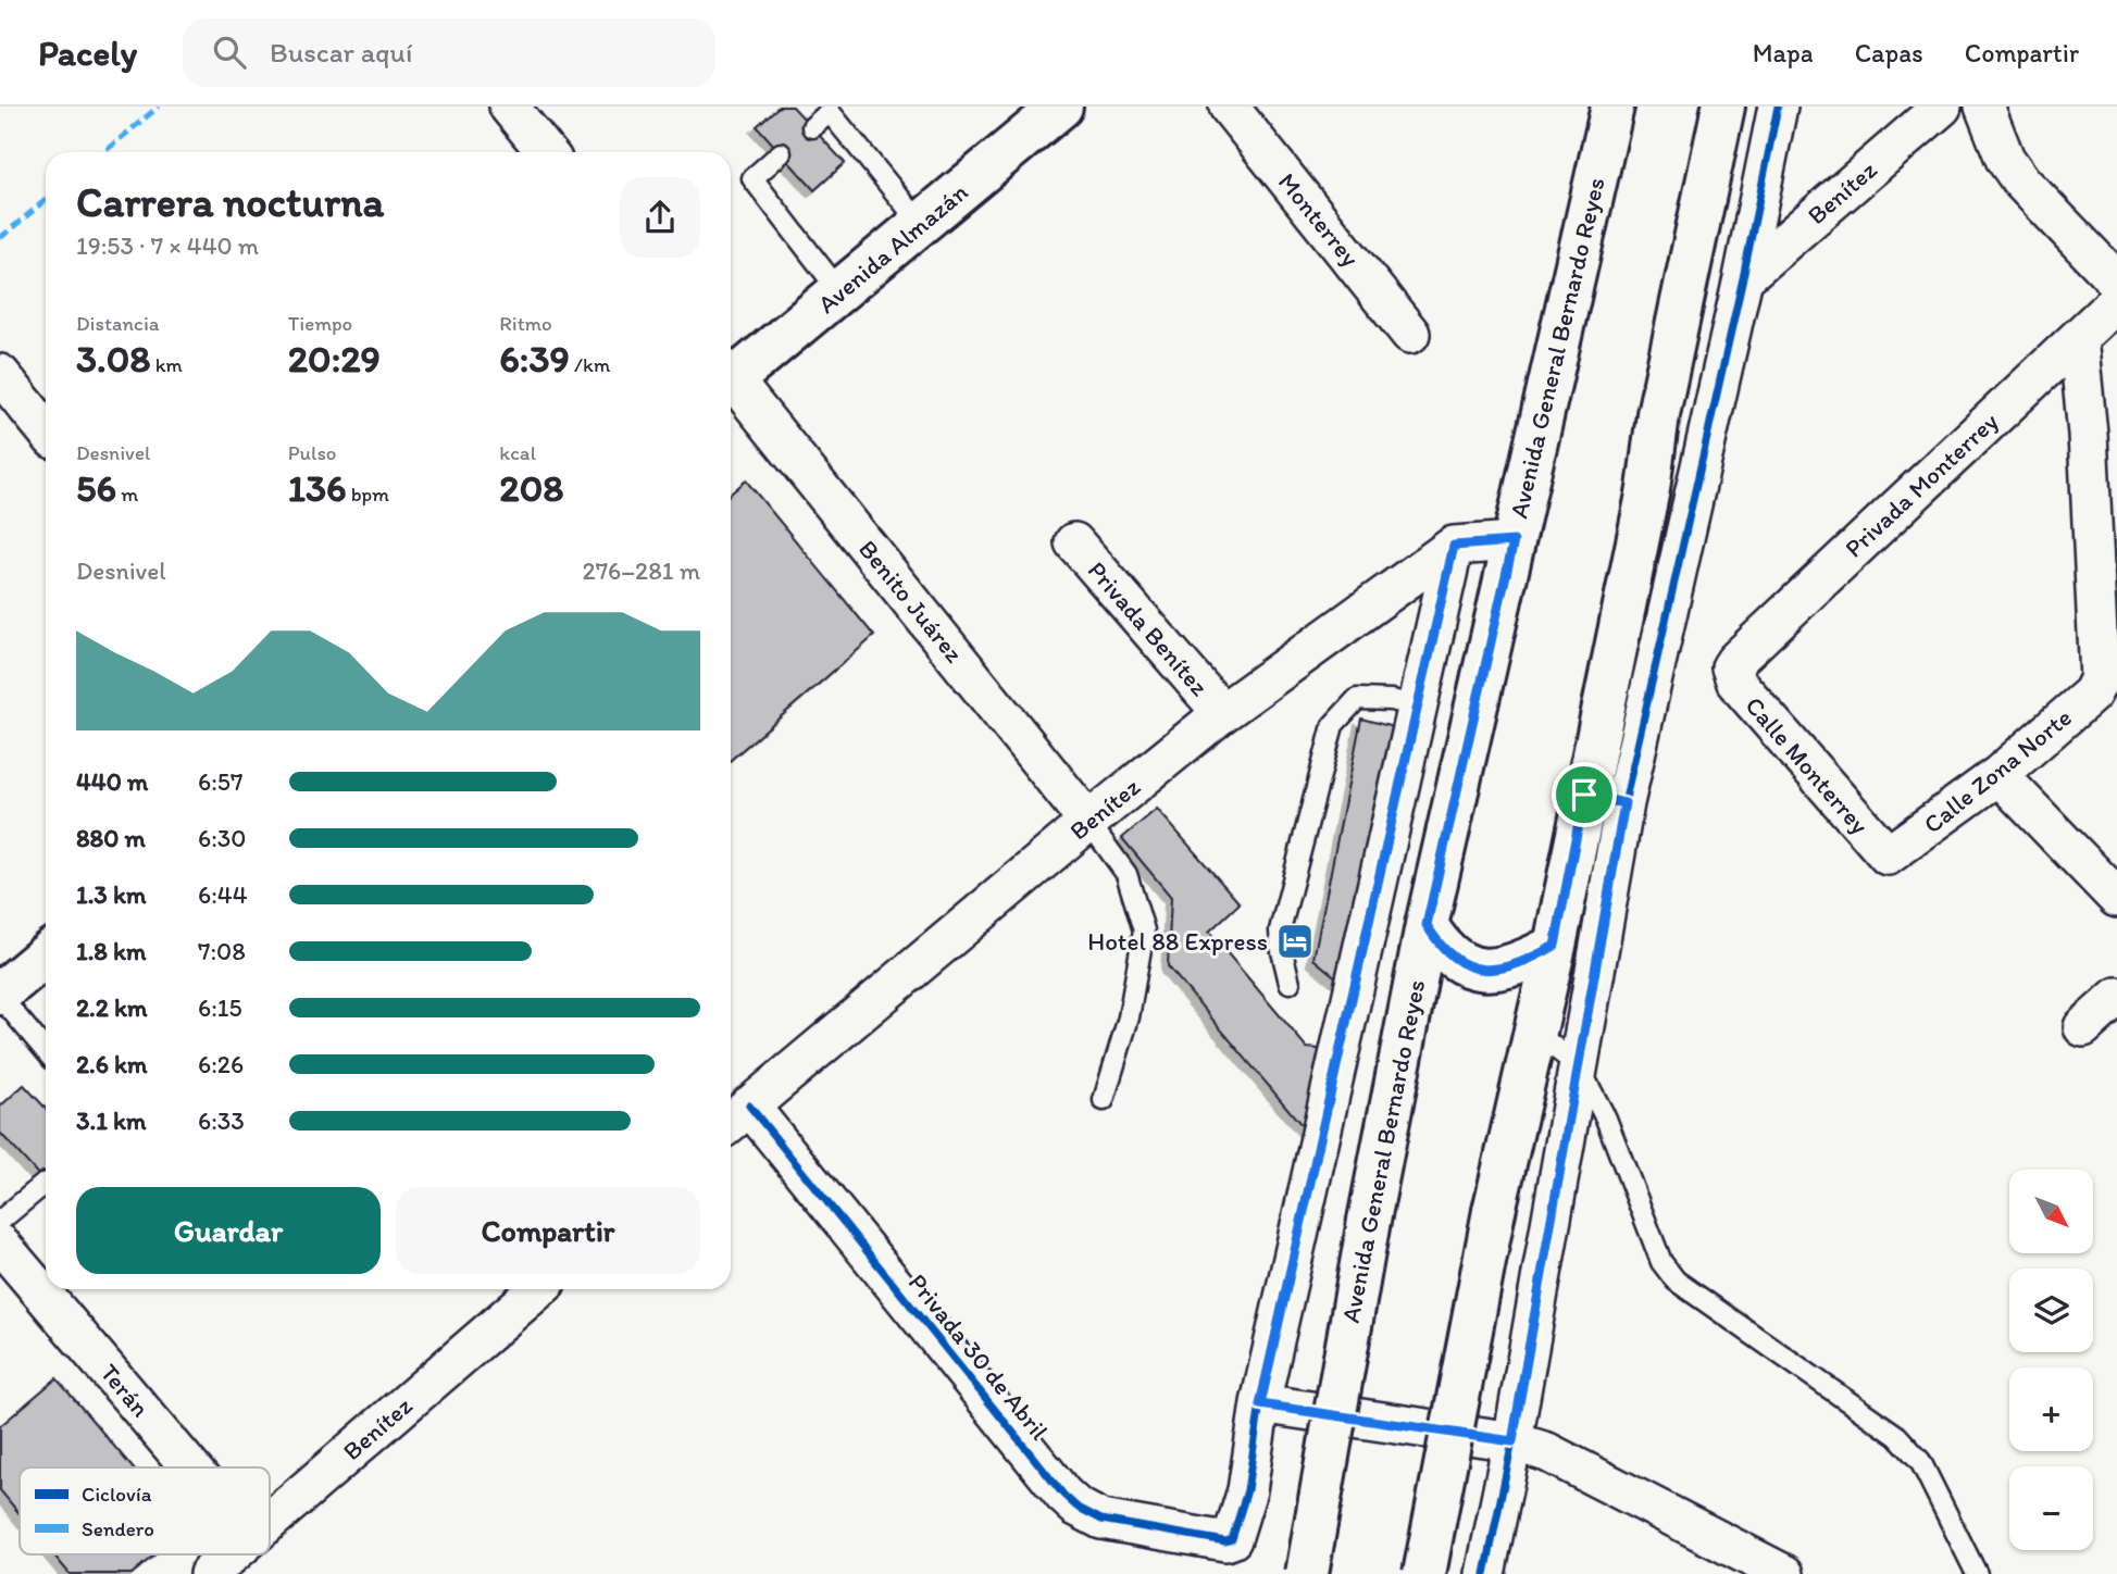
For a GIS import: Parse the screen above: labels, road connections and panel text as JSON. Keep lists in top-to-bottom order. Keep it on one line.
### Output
{"streets":{"main road":["Avenida Almazán","Avenida General Bernardo Reyes"],"street":["Benítez","Monterrey","Privada Monterrey","Benito Juárez","Privada Benítez","Calle Monterrey","Calle Zona Norte","Privada 30 de Abril","Terán"]},"crossings":[["Benítez","Benito Juárez"],["Benítez","Privada Benítez"],["Benítez","Privada 30 de Abril"],["Privada Monterrey","Calle Monterrey"],["Privada Monterrey","Calle Zona Norte"],["Calle Monterrey","Calle Zona Norte"]],"places":{"hotel":["Hotel 88 Express"]},"legend":["Ciclovía","Sendero"],"north":"bottom right","page":{"header":"Pacely","search":"Buscar aquí","nav":["Mapa","Capas","Compartir"],"heading":["Carrera nocturna","19:53 · 7 × 440 m"],"stats":[["Distancia","3.08 km"],["Tiempo","20:29"],["Ritmo","6:39 /km"],["Desnivel","56 m"],["Pulso","136 bpm"],["kcal","208"]],"chart":["Desnivel","276–281 m"],"list":[{"name":"440 m","note":"6:57"},{"name":"880 m","note":"6:30"},{"name":"1.3 km","note":"6:44"},{"name":"1.8 km","note":"7:08"},{"name":"2.2 km","note":"6:15"},{"name":"2.6 km","note":"6:26"},{"name":"3.1 km","note":"6:33"}],"map_buttons":["+","−"],"buttons":["Guardar","Compartir"]}}
